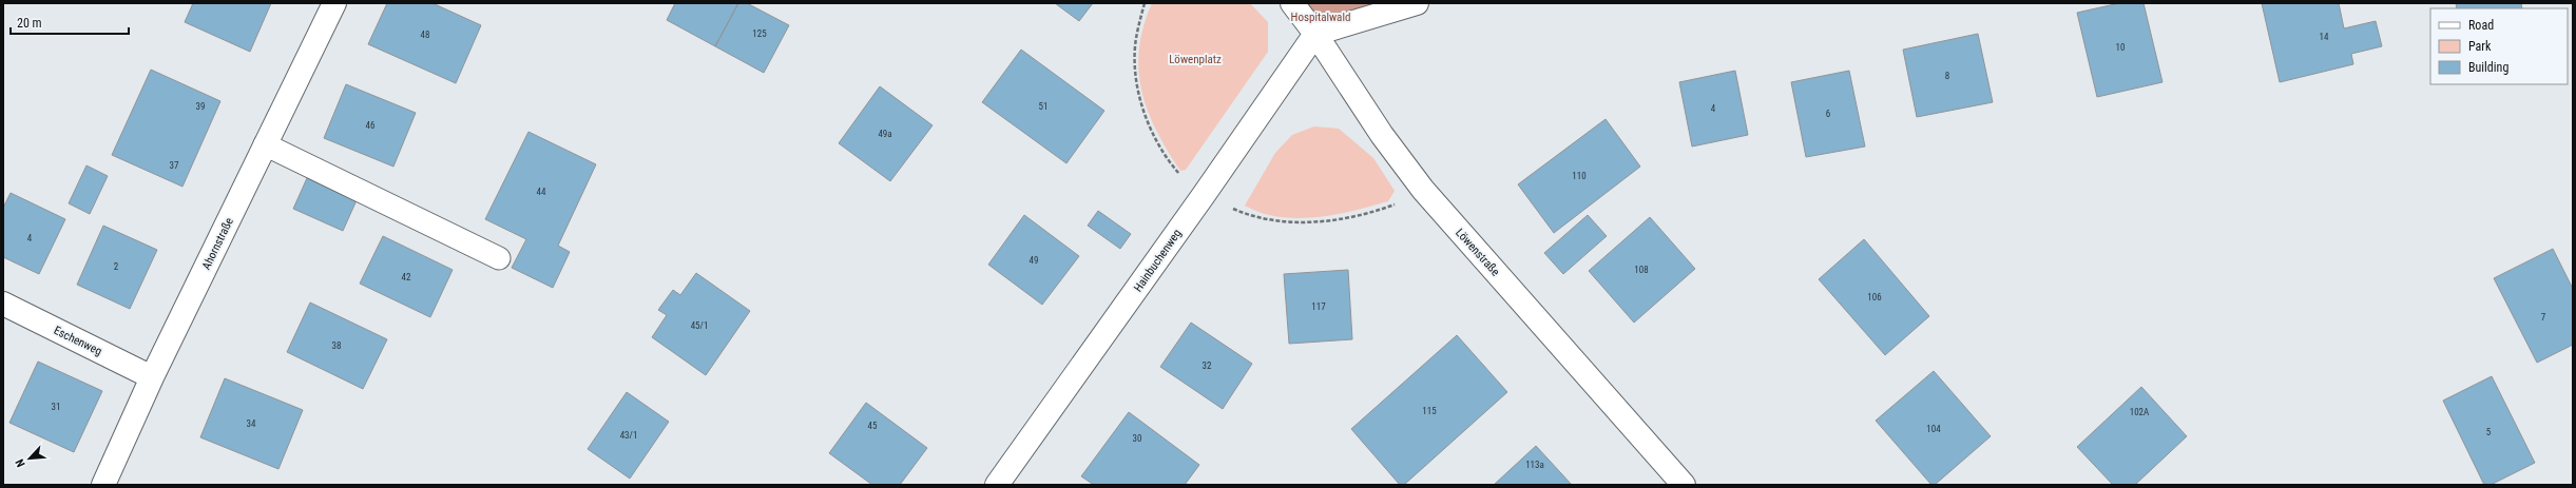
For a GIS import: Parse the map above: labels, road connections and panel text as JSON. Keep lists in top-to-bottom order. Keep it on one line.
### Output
{"streets":{"street":["Ahornstraße","Löwenstraße","Hainbuchenweg","Eschenweg"]},"crossings":[["Ahornstraße","Eschenweg"],["Löwenstraße","Hainbuchenweg"]],"parks":["Hospitalwald","Löwenplatz"],"house_numbers":["125","48","14","10","8","39","51","4","6","46","49a","37","110","44","4","49","2","108","42","106","117","7","45/1","38","32","31","115","102A","34","45","104","5","43/1","30","113a"],"legend":["Road","Park","Building"],"scale_bar":"20 m","north":"bottom left"}
